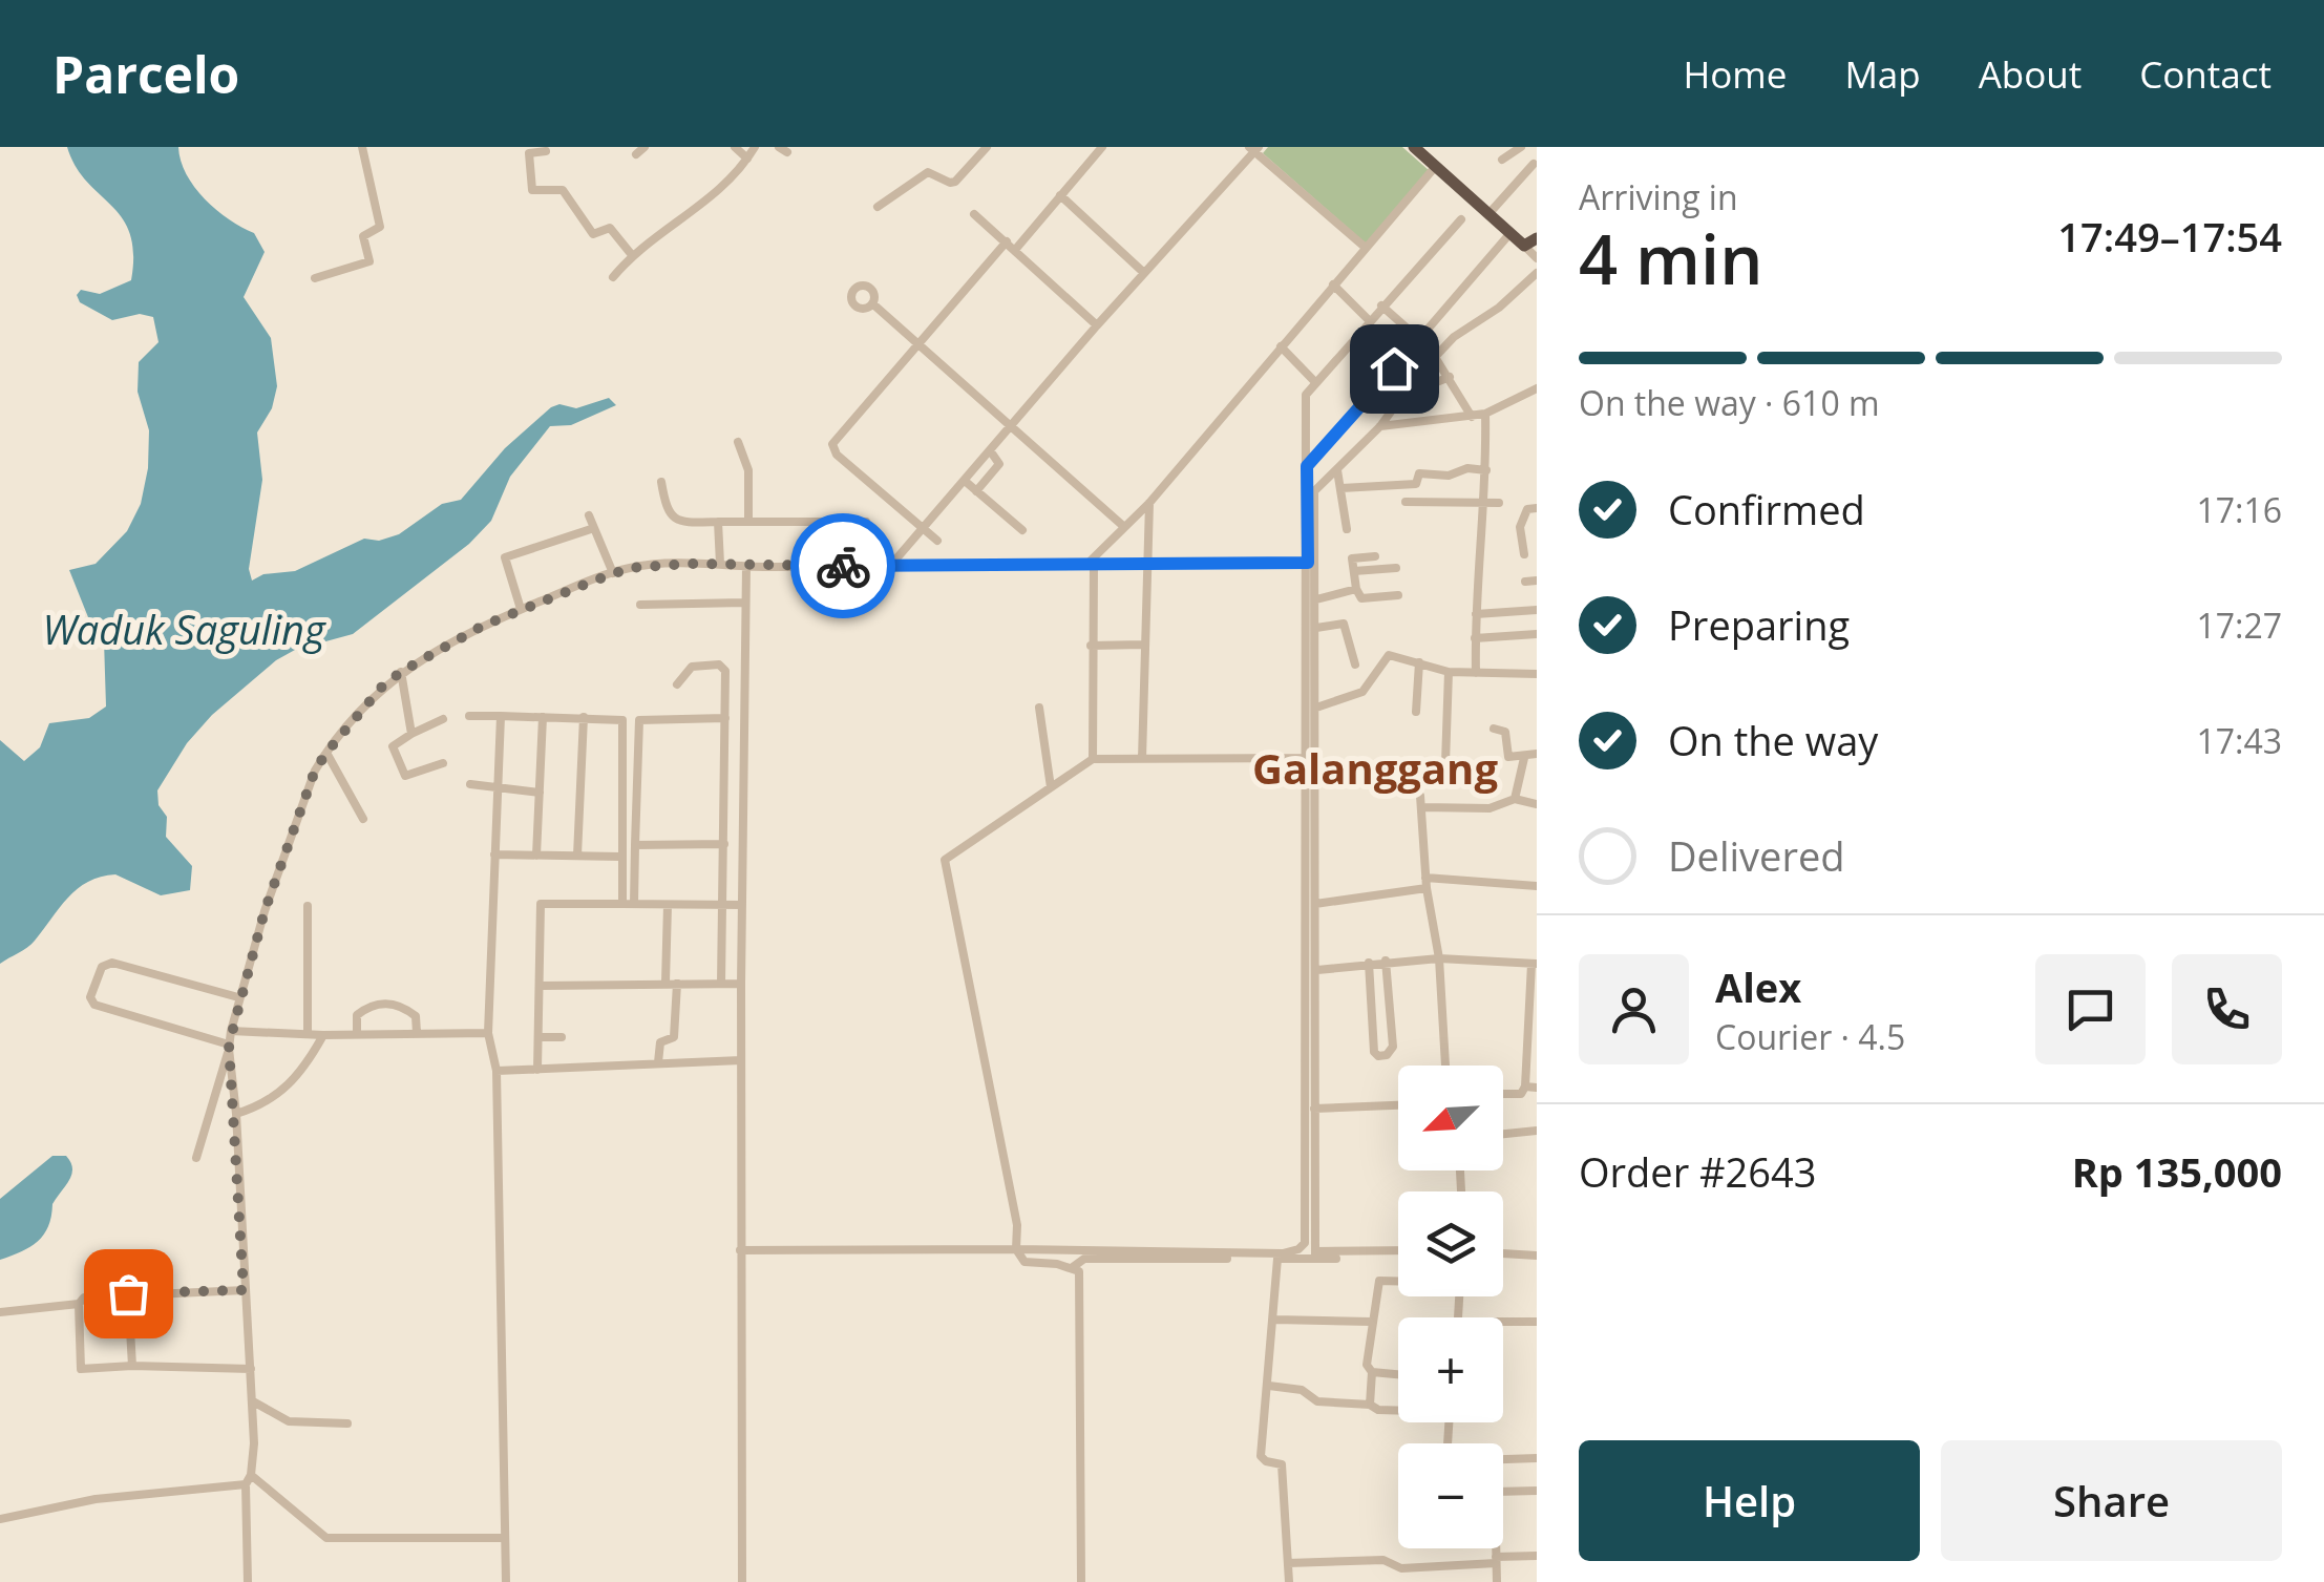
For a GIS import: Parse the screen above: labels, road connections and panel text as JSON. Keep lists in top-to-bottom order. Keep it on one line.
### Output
{"districts":["Galanggang"],"water":["Waduk Saguling"],"north":"bottom left","page":{"header":"Parcelo","nav":["Home","Map","About","Contact"],"heading":["4 min","Arriving in","17:49–17:54"],"panel":["Alex","Courier · 4.5","Order #2643","Rp 135,000"],"bar":"On the way · 610 m","list":[["Confirmed","17:16"],["Preparing","17:27"],["On the way","17:43"],"Delivered"],"map_buttons":["+","−"],"buttons":["Help","Share"]}}
